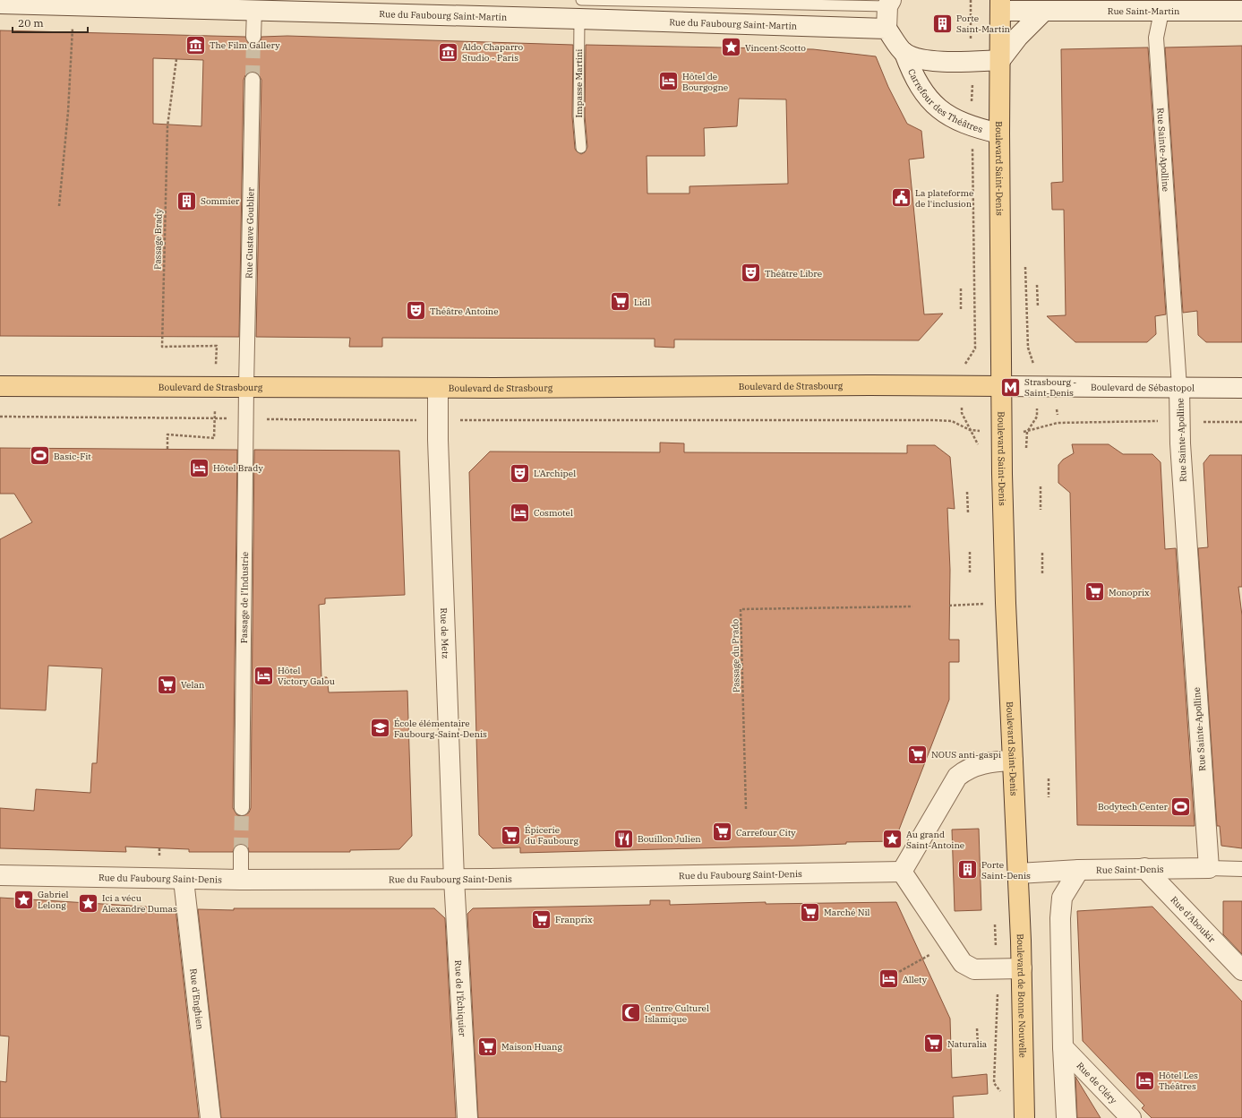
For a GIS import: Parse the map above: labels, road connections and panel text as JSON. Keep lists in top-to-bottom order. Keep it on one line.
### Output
{"streets":{"main road":["Boulevard Saint-Denis","Boulevard de Strasbourg","Boulevard de Bonne Nouvelle"],"street":["Rue Saint-Martin","Rue du Faubourg Saint-Martin","Carrefour des Théâtres","Rue Sainte-Apolline","Rue Gustave Goublier","Boulevard de Sébastopol","Passage de l'Industrie","Rue de Metz","Rue Saint-Denis","Rue du Faubourg Saint-Denis","Rue d'Aboukir","Rue d'Enghien","Rue de l'Échiquier","Rue de Cléry"],"lane":["Impasse Martini"],"path":["Passage Brady","Passage du Prado"]},"crossings":[["Rue Saint-Martin","Rue Sainte-Apolline"],["Rue Saint-Martin","Boulevard Saint-Denis"],["Rue du Faubourg Saint-Martin","Impasse Martini"],["Rue du Faubourg Saint-Martin","Carrefour des Théâtres"],["Carrefour des Théâtres","Boulevard Saint-Denis"],["Rue Sainte-Apolline","Boulevard de Sébastopol"],["Rue Sainte-Apolline","Rue Saint-Denis"],["Boulevard Saint-Denis","Boulevard de Strasbourg"],["Boulevard Saint-Denis","Boulevard de Sébastopol"],["Boulevard Saint-Denis","Rue Saint-Denis"],["Boulevard Saint-Denis","Boulevard de Bonne Nouvelle"],["Rue Gustave Goublier","Boulevard de Strasbourg"],["Rue Gustave Goublier","Passage de l'Industrie"],["Boulevard de Strasbourg","Boulevard de Sébastopol"],["Boulevard de Strasbourg","Passage de l'Industrie"],["Boulevard de Strasbourg","Rue de Metz"],["Rue de Metz","Rue du Faubourg Saint-Denis"],["Rue de Metz","Rue de l'Échiquier"],["Rue Saint-Denis","Rue d'Aboukir"],["Rue Saint-Denis","Boulevard de Bonne Nouvelle"],["Rue du Faubourg Saint-Denis","Rue d'Enghien"],["Rue du Faubourg Saint-Denis","Rue de l'Échiquier"]],"places":{"building":["Porte Saint-Martin","Sommier","Porte Saint-Denis"],"museum":["The Film Gallery","Aldo Chaparro Studio - Paris"],"place":["Vincent Scotto","Au grand Saint-Antoine","Gabriel Lelong","Ici a vécu Alexandre Dumas"],"hotel":["Hôtel de Bourgogne","Hôtel Brady","Cosmotel","Hôtel Victory Galou","Allety","Hôtel Les Théâtres"],"public building":["La plateforme de l'inclusion"],"theatre":["Théâtre Libre","Théâtre Antoine","L'Archipel"],"supermarket":["Lidl","Monoprix","Velan","NOUS anti-gaspi","Carrefour City","Épicerie du Faubourg","Marché Nil","Franprix","Naturalia","Maison Huang"],"metro station":["Strasbourg - Saint-Denis"],"sports":["Basic-Fit","Bodytech Center"],"school or university":["École élémentaire Faubourg-Saint-Denis"],"restaurant":["Bouillon Julien"],"mosque":["Centre Culturel Islamique"]},"scale_bar":"20 m"}
